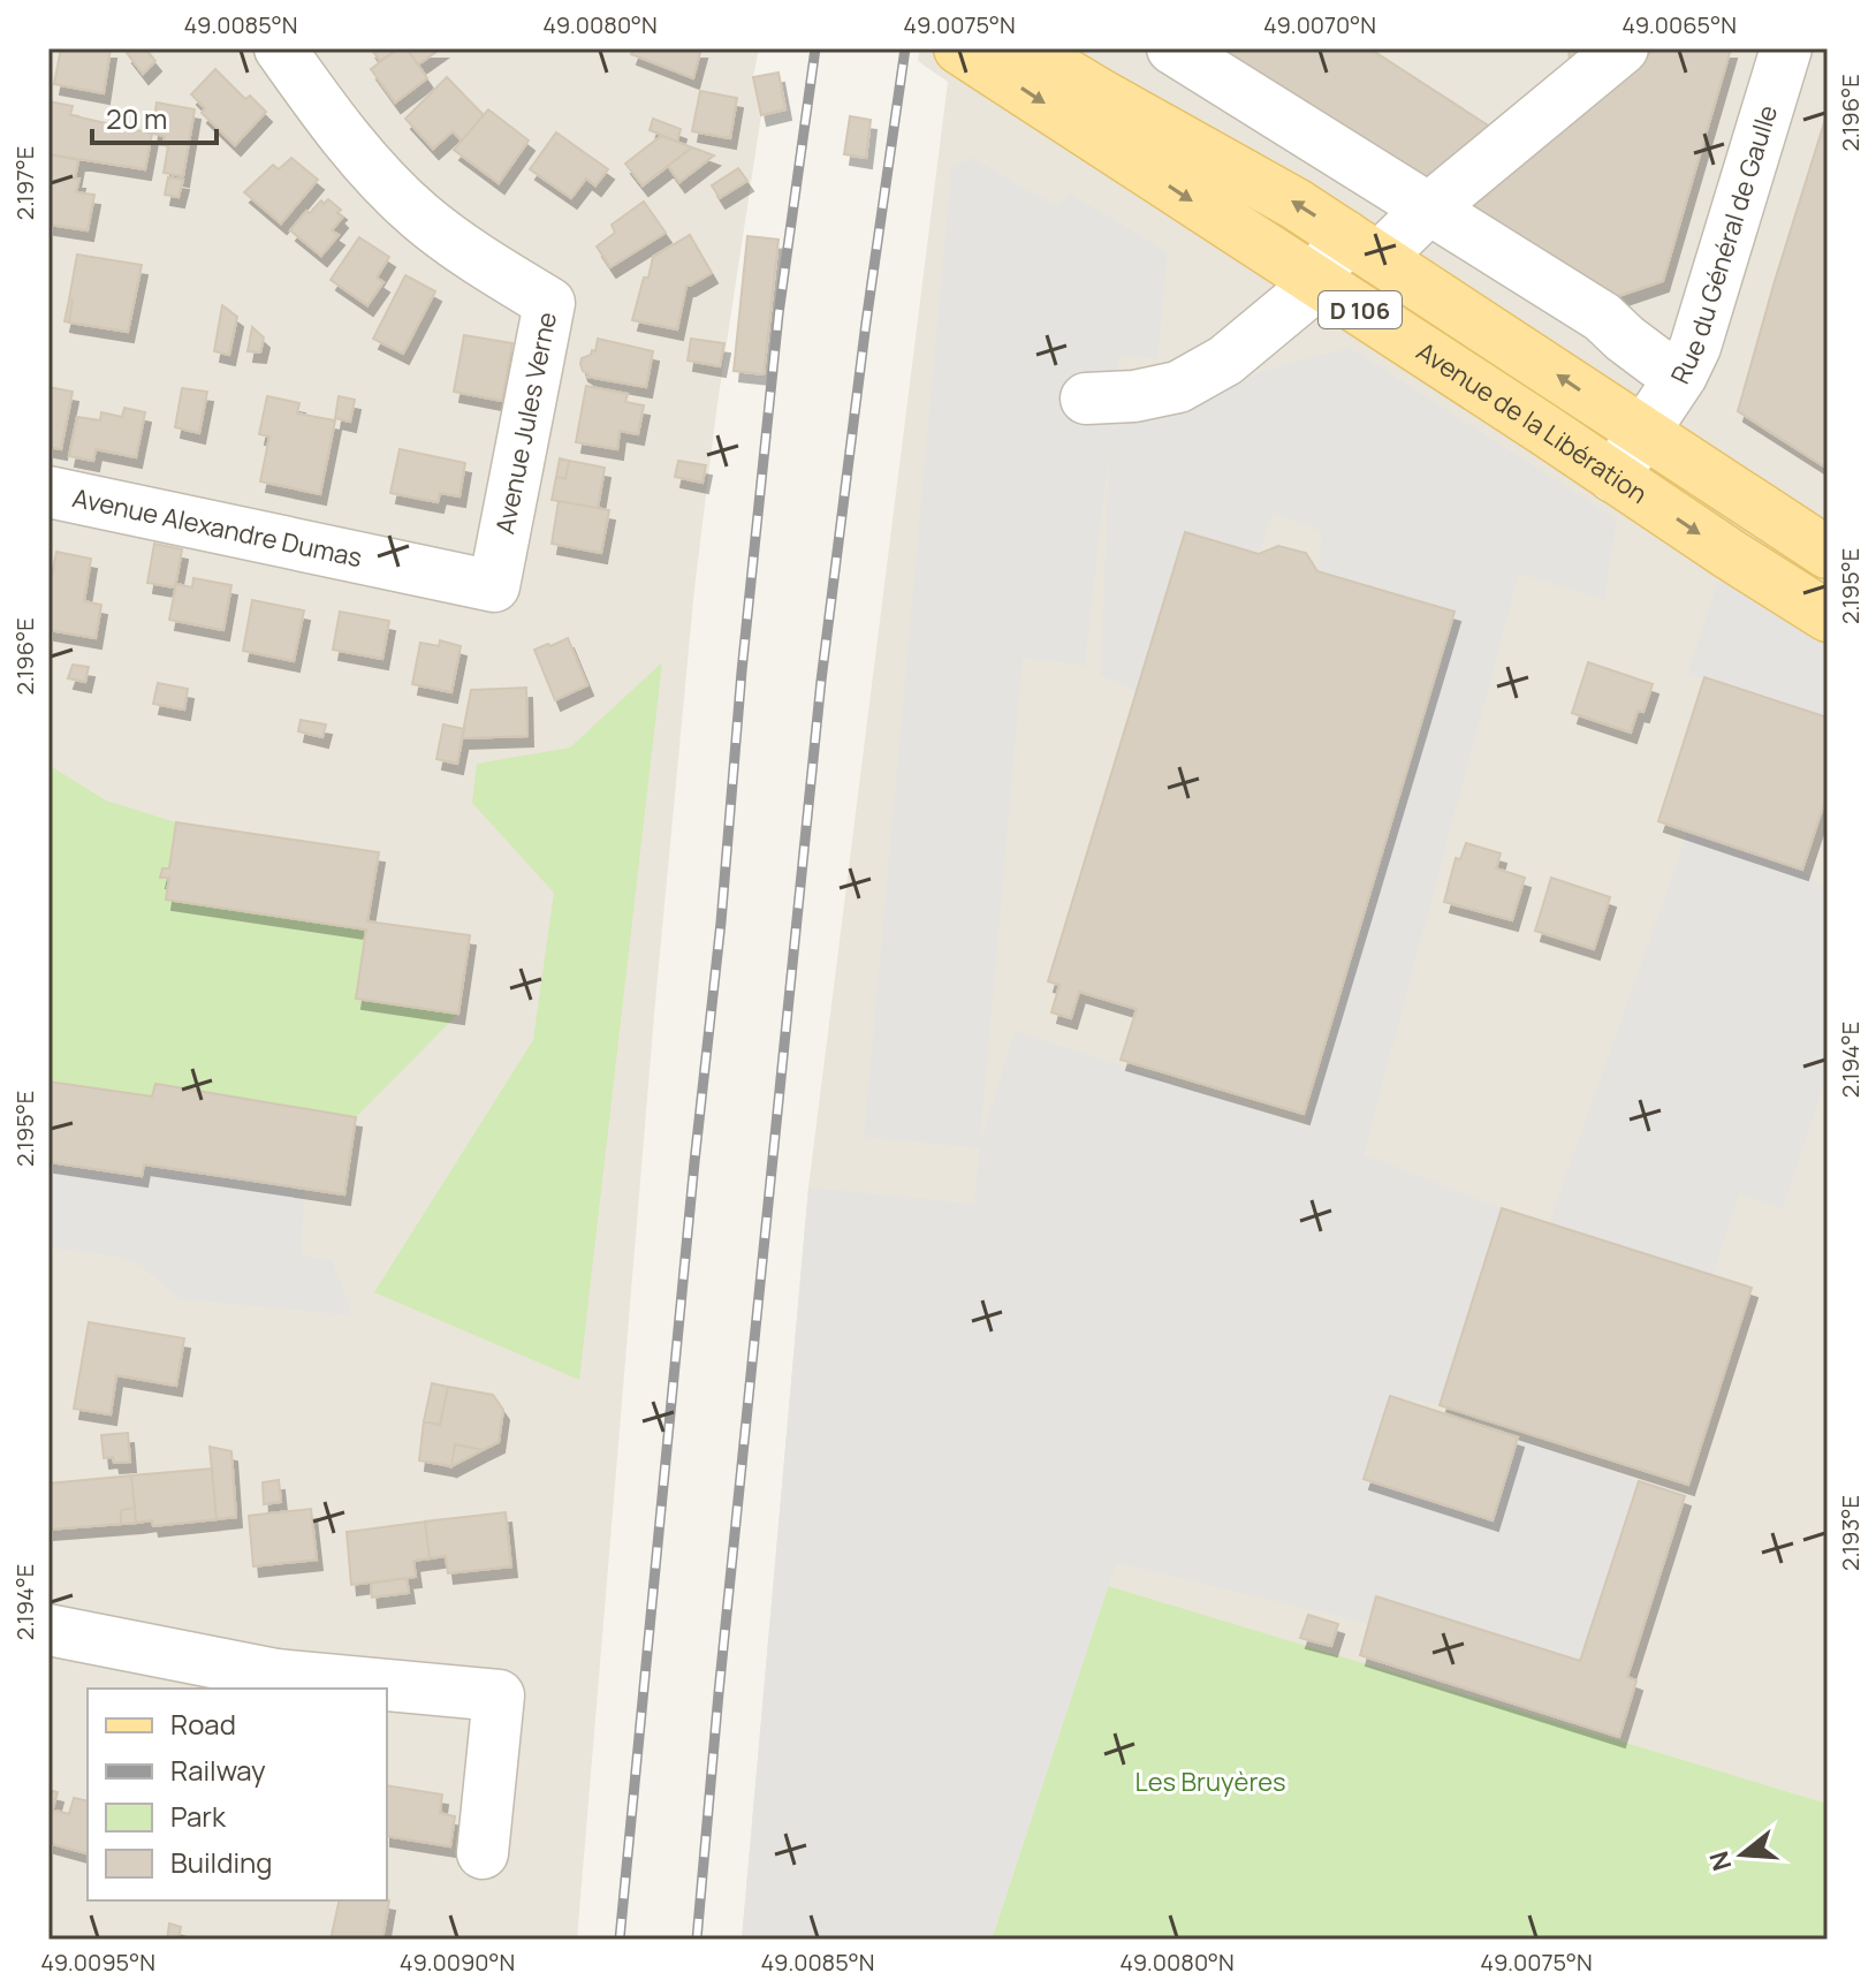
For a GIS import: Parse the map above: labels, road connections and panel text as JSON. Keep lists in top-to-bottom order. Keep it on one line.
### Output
{"streets":{"main road":["D 106","Avenue de la Libération"],"street":["Rue du Général de Gaulle","Avenue Jules Verne","Avenue Alexandre Dumas"]},"crossings":[["Rue du Général de Gaulle","Avenue de la Libération"],["Avenue Jules Verne","Avenue Alexandre Dumas"]],"parks":["Les Bruyères"],"legend":["Road","Railway","Park","Building"],"scale_bar":"20 m","north":"left","coordinates":["49.0085°N","49.0080°N","49.0075°N","49.0070°N","49.0065°N","2.196°E","2.197°E","2.195°E","2.194°E","2.193°E","49.0095°N","49.0090°N"]}
